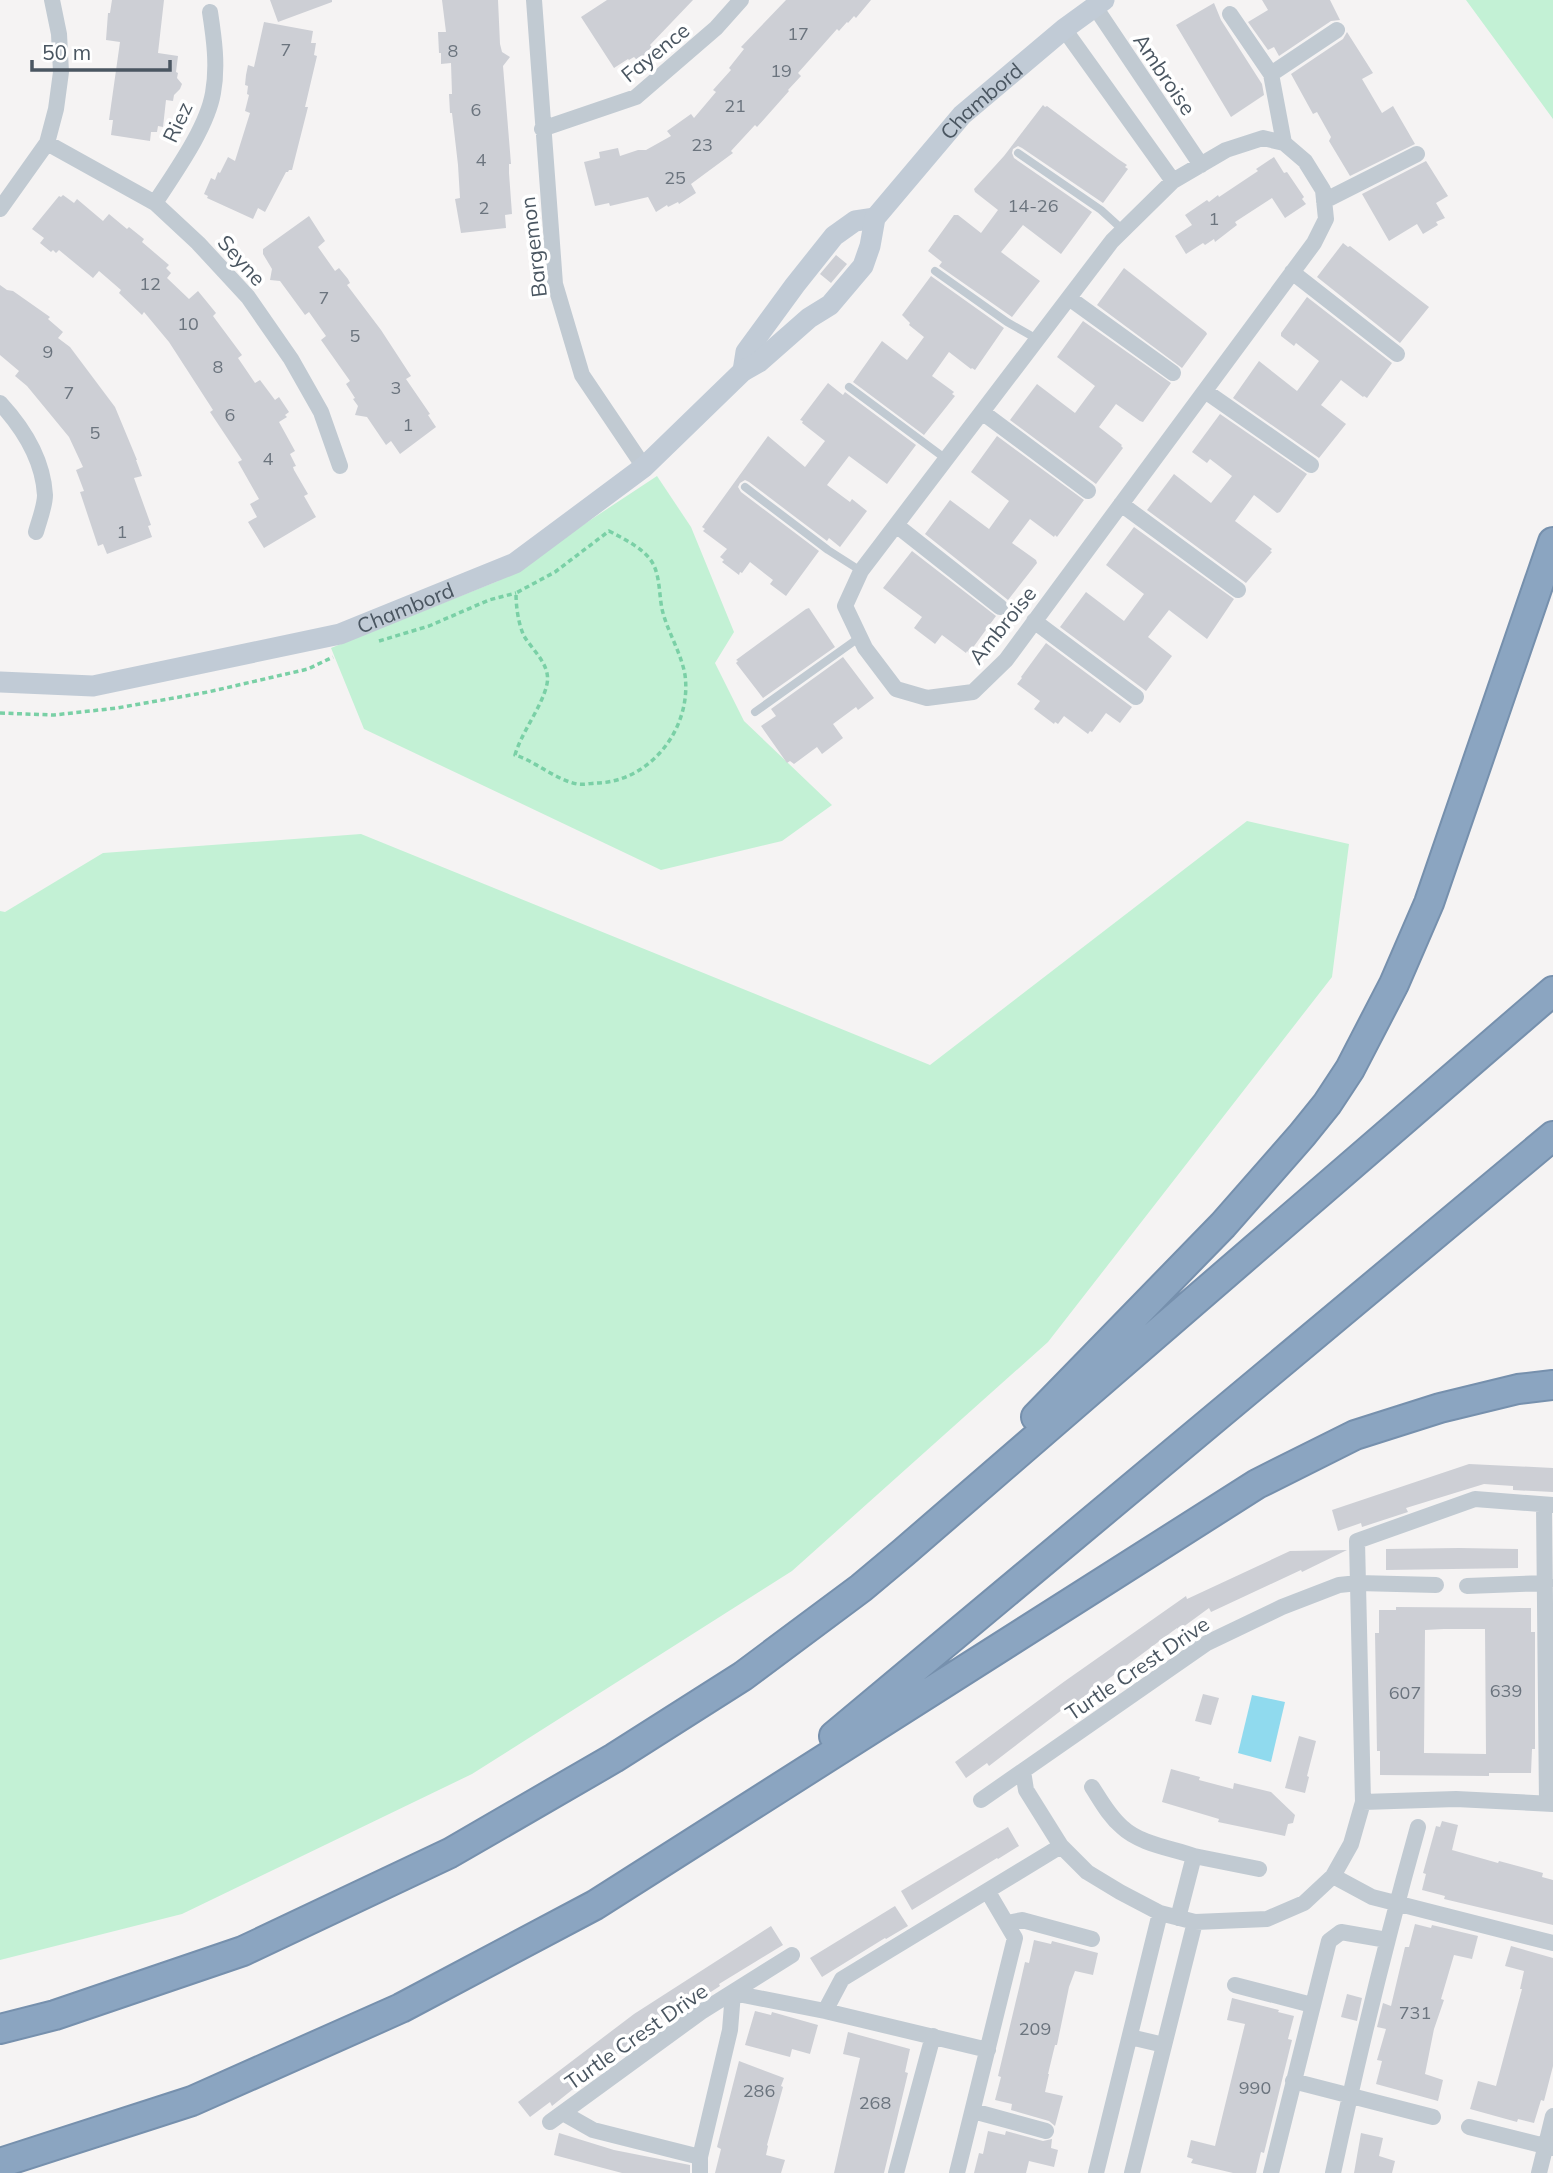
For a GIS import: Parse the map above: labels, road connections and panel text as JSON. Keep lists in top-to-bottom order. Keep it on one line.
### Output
{"streets":{"street":["Fayence","Ambroise","Chambord","Riez","Bargemon","Seyne","Turtle Crest Drive"]},"crossings":[["Fayence","Bargemon"],["Ambroise","Chambord"],["Chambord","Bargemon"],["Riez","Seyne"]],"house_numbers":["17","7","8","19","21","6","23","4","25","14-26","2","1","12","7","10","5","9","8","3","7","6","1","5","4","1","639","607","731","209","990","286","268"],"scale_bar":"50 m"}
